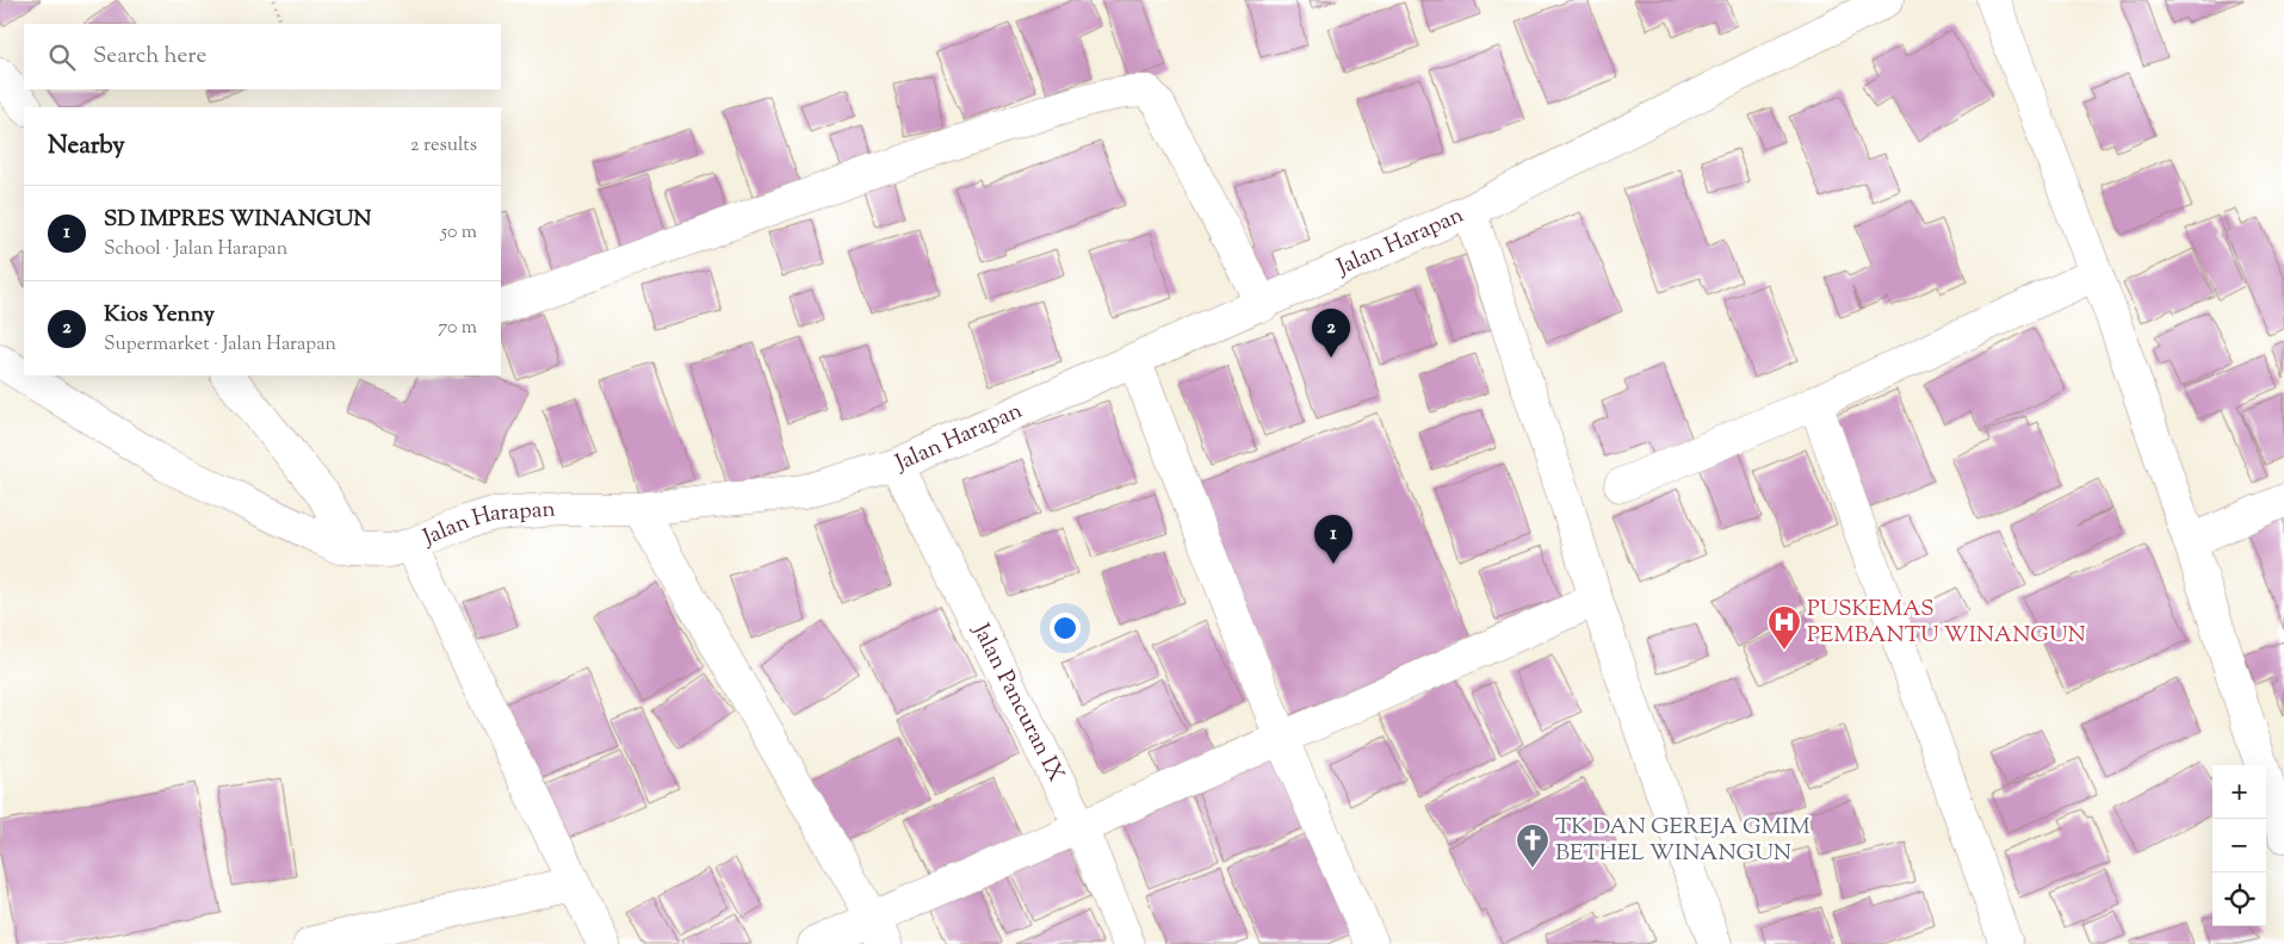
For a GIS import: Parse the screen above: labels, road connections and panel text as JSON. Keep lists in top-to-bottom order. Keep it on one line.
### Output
{"streets":{"street":["Jalan Harapan","Jalan Pancuran IX"]},"crossings":[["Jalan Harapan","Jalan Pancuran IX"]],"places":{"hospital":["PUSKEMAS PEMBANTU WINANGUN"],"church":["TK DAN GEREJA GMIM BETHEL WINANGUN"]},"page":{"search":"Search here","heading":["Nearby","2 results"],"list":[{"mark":"1","name":"SD IMPRES WINANGUN","note":"School · Jalan Harapan","value":"50 m"},{"mark":"2","name":"Kios Yenny","note":"Supermarket · Jalan Harapan","value":"70 m"}],"pins":["2","1"],"map_buttons":["+","−"]}}
